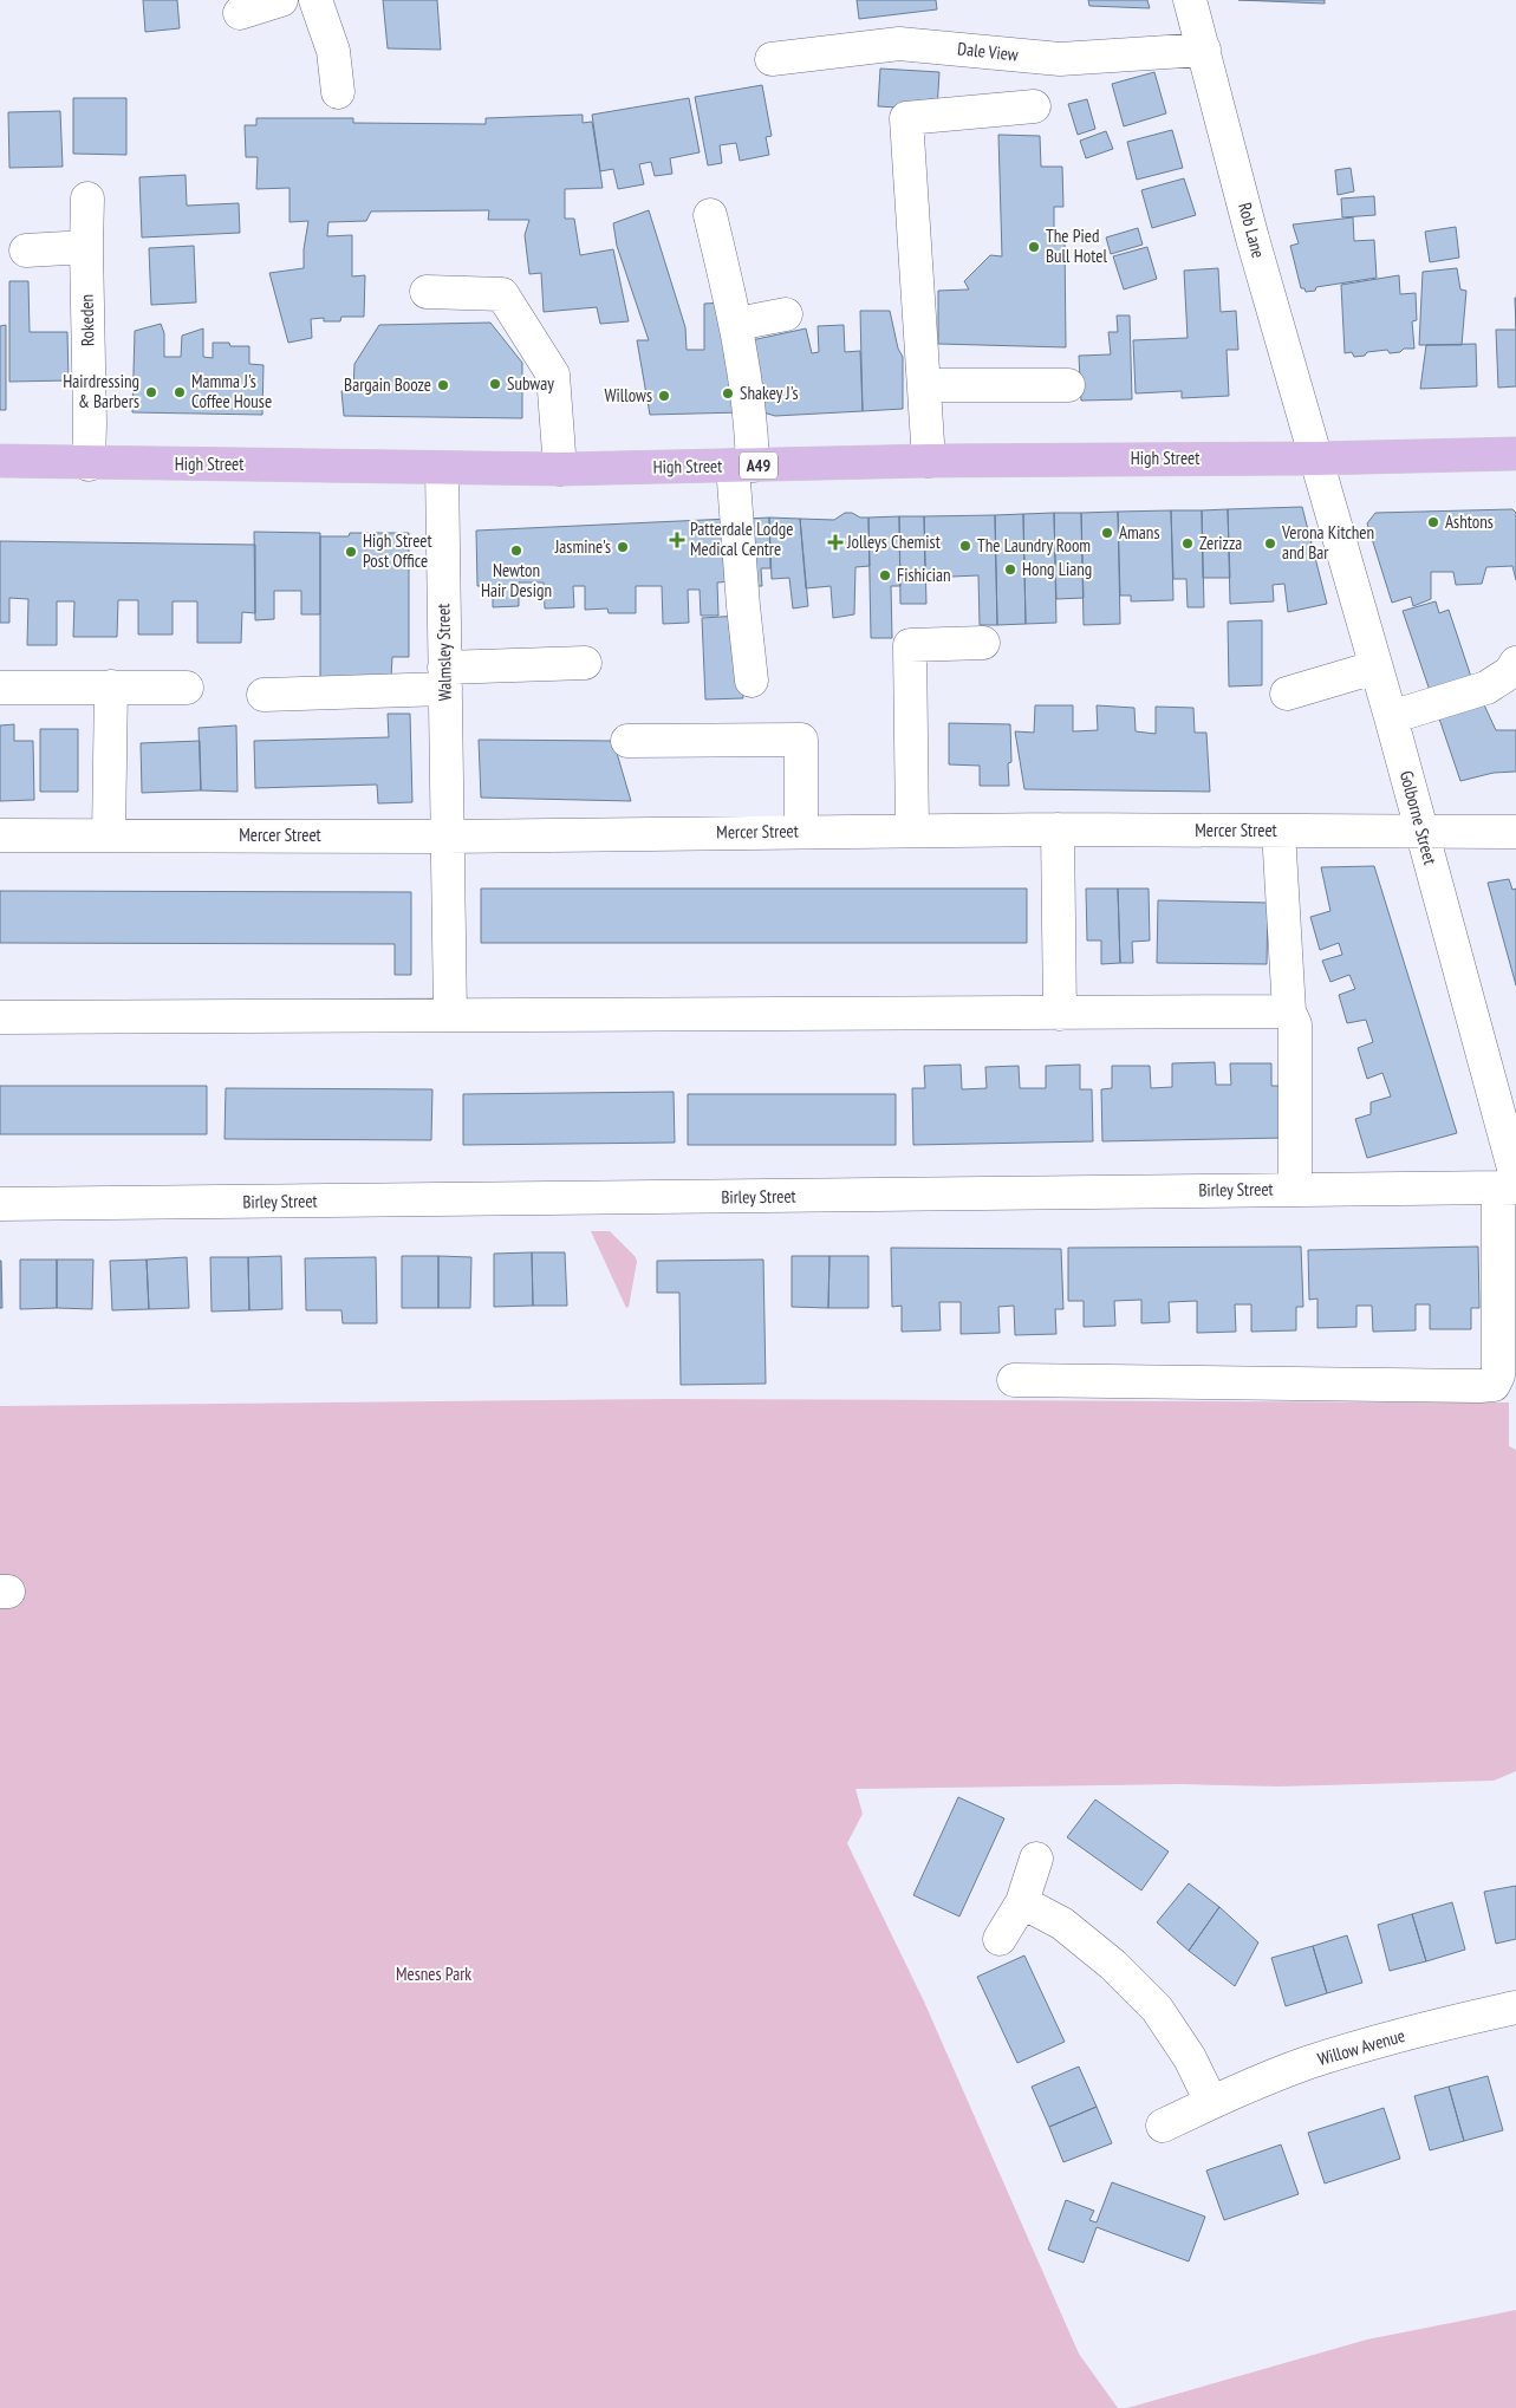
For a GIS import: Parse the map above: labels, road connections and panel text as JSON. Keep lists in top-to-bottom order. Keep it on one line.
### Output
{"streets":{"main road":["High Street","A49"],"street":["Dale View","Rob Lane","Rokeden","Walmsley Street","Golborne Street","Mercer Street","Birley Street","Willow Avenue"]},"crossings":[["Dale View","Rob Lane"],["Rob Lane","High Street"],["Rob Lane","Golborne Street"],["Rokeden","High Street"],["High Street","Walmsley Street"],["High Street","Golborne Street"],["Walmsley Street","Mercer Street"],["Golborne Street","Mercer Street"],["Golborne Street","Birley Street"]],"parks":["Mesnes Park"],"places":{"other":["The Pied Bull Hotel","Subway","Bargain Booze","Hairdressing & Barbers","Mamma J's Coffee House","Shakey J's","Willows","Ashtons","Amans","Zerizza","Verona Kitchen and Bar","The Laundry Room","Jasmine's","Newton Hair Design","High Street Post Office","Hong Liang","Fishician"],"health":["Patterdale Lodge Medical Centre","Jolleys Chemist"]}}
